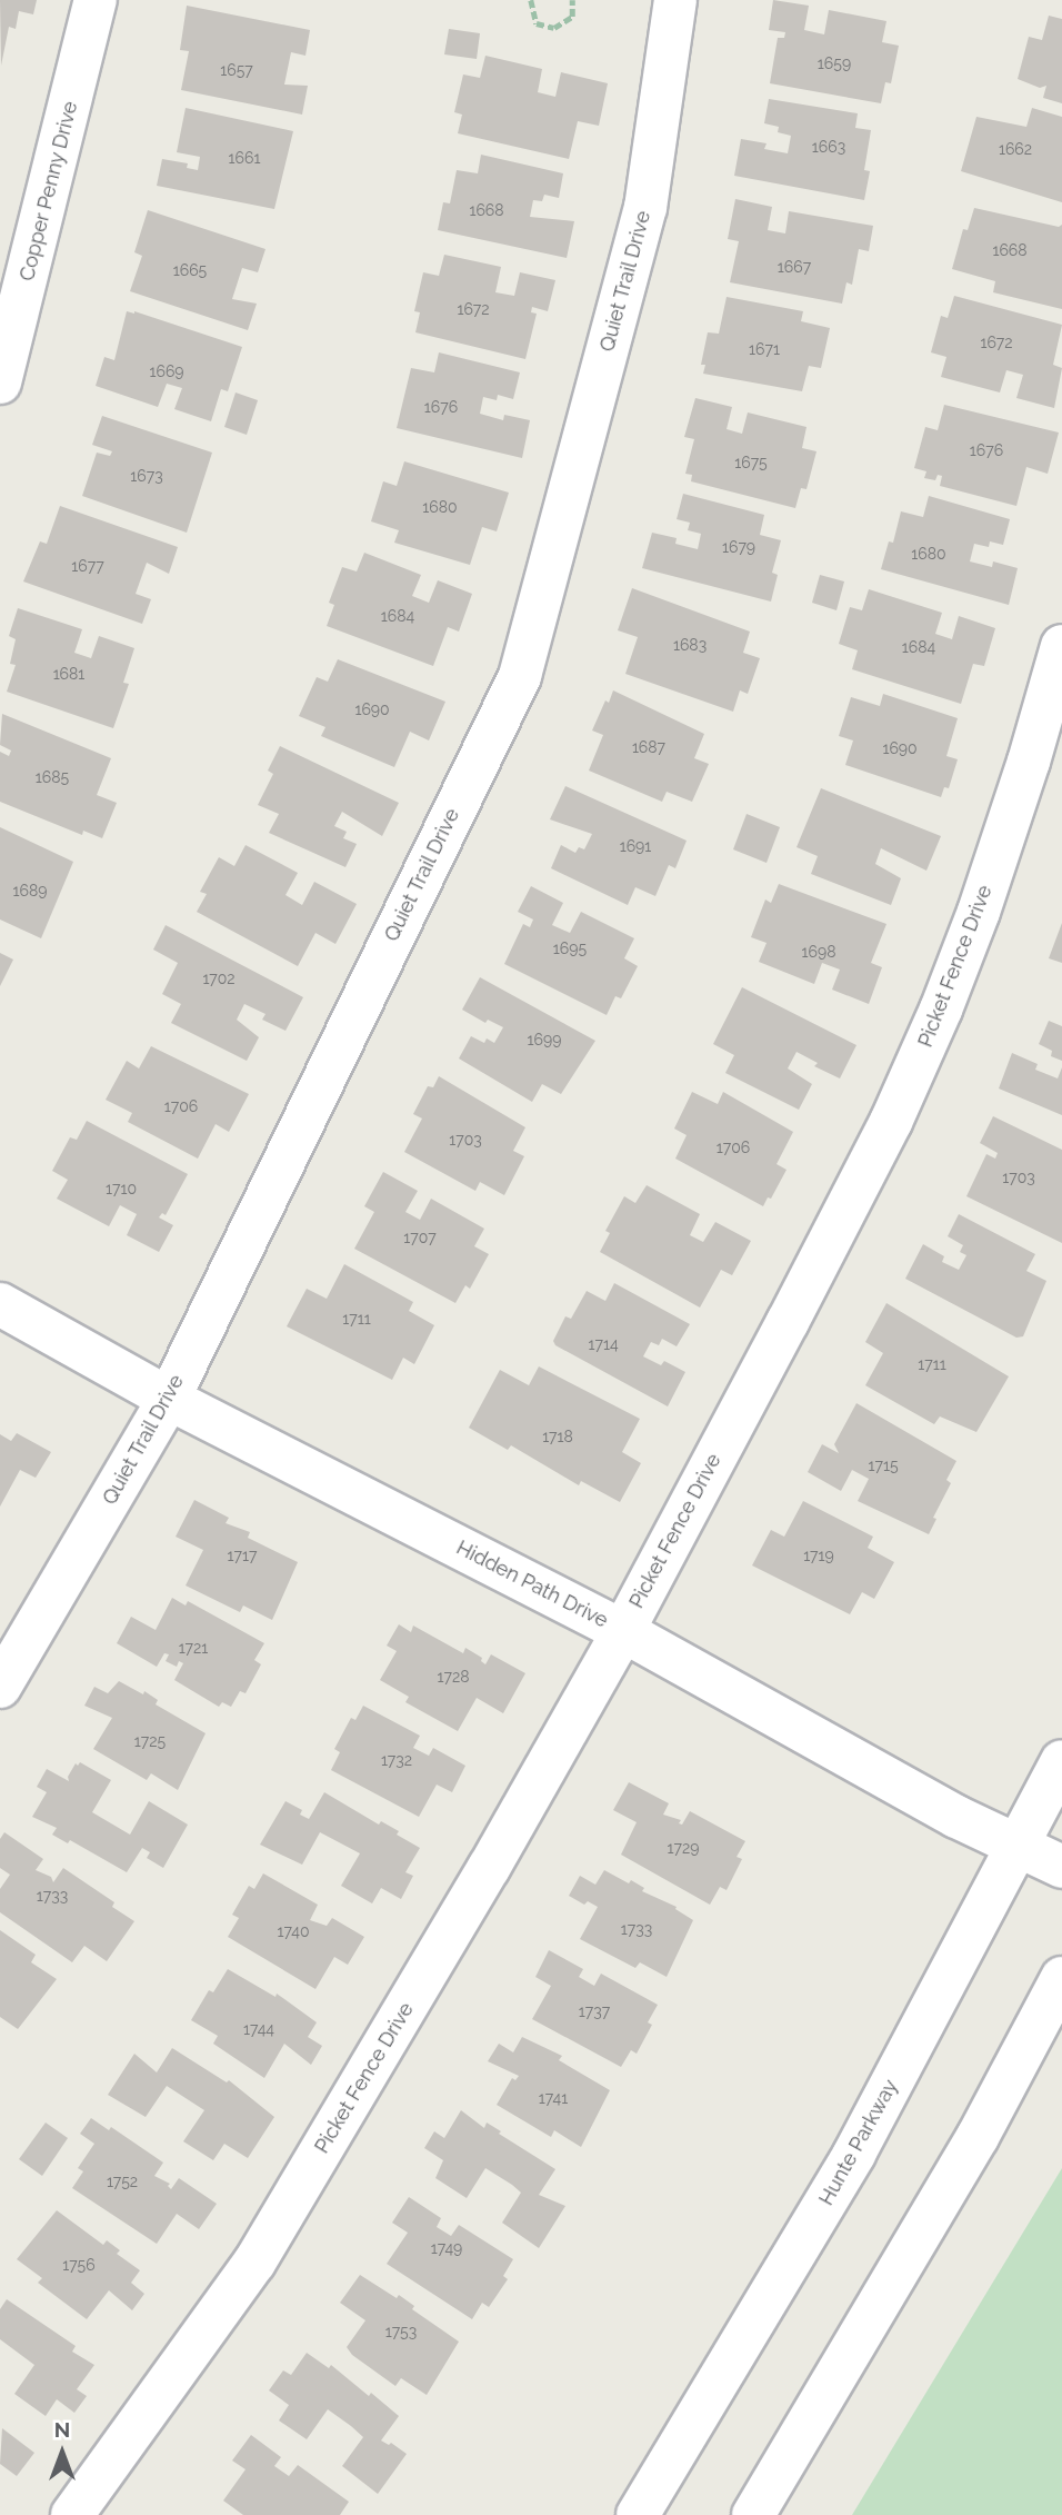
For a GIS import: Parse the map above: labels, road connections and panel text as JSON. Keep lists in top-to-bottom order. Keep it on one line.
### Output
{"streets":{"street":["Copper Penny Drive","Quiet Trail Drive","Picket Fence Drive","Hidden Path Drive","Hunte Parkway"]},"crossings":[["Quiet Trail Drive","Hidden Path Drive"],["Picket Fence Drive","Hidden Path Drive"],["Hidden Path Drive","Hunte Parkway"]],"house_numbers":["1659","1657","1663","1662","1661","1668","1668","1667","1665","1672","1672","1671","1669","1676","1676","1675","1673","1680","1679","1680","1677","1684","1683","1684","1681","1690","1687","1690","1685","1691","1689","1695","1698","1702","1699","1706","1703","1706","1703","1710","1707","1711","1714","1711","1718","1715","1717","1719","1721","1728","1725","1732","1729","1733","1733","1740","1737","1744","1741","1752","1749","1756","1753"],"north":"top"}
